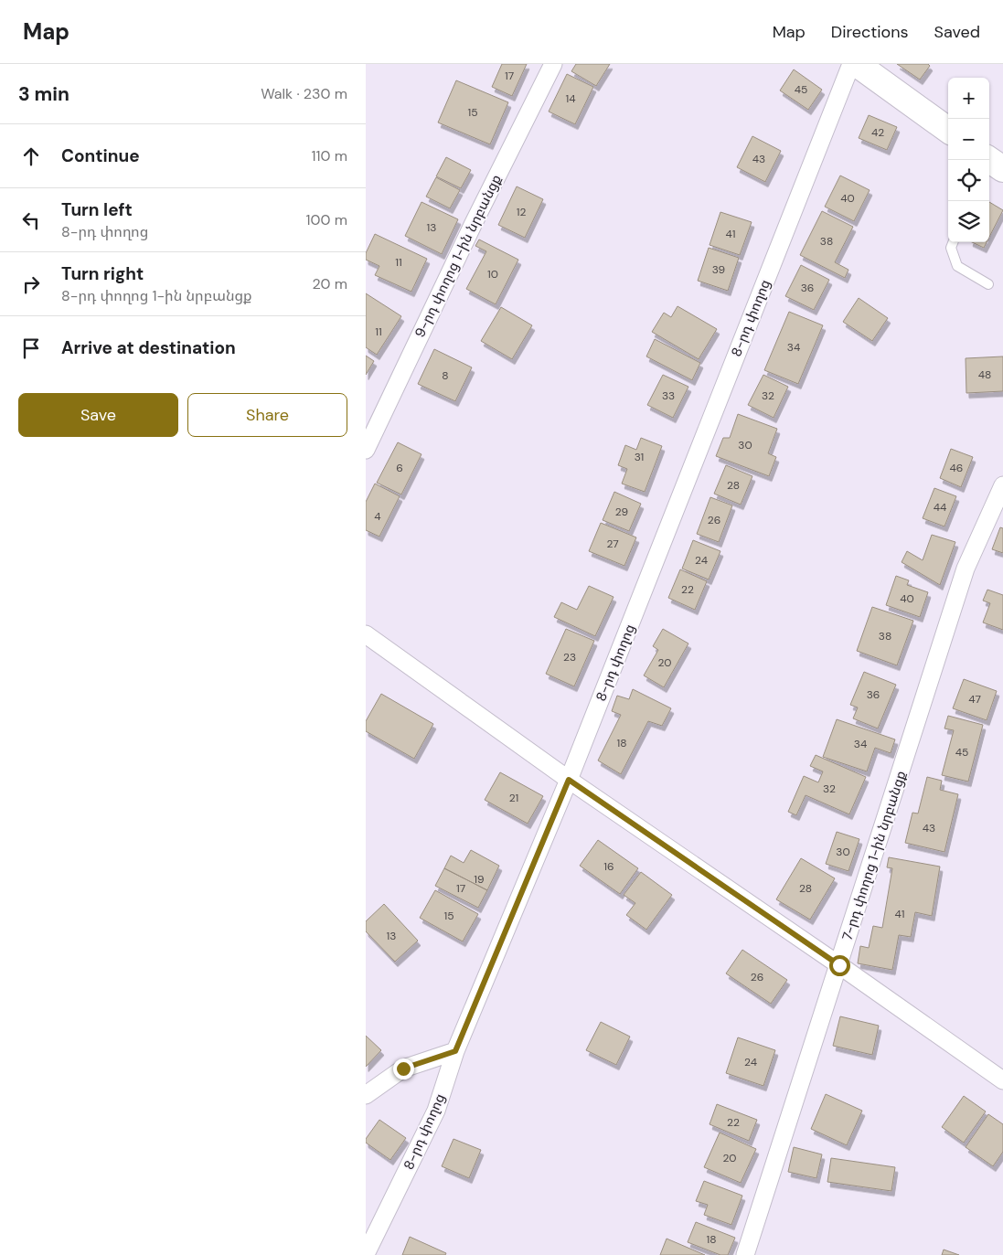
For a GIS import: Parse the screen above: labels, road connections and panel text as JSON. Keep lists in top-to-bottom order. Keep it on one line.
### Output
{"streets":{"street":["9-րդ փողոց 1-ին նրբանցք","8-րդ փողոց","7-րդ փողոց 1-ին նրբանցք"]},"house_numbers":["17","45","14","15","42","43","40","12","13","41","38","11","39","10","36","11","34","48","8","33","32","30","31","6","46","28","44","29","4","26","27","24","22","40","38","23","20","36","47","18","34","45","32","21","43","30","16","19","17","28","41","15","13","26","24","22","20","18"],"page":{"header":"Map","nav":["Map","Directions","Saved"],"heading":["3 min","Walk · 230 m"],"map_buttons":["+","−"],"list":[["Continue","110 m"],["Turn left","8-րդ փողոց","100 m"],["Turn right","8-րդ փողոց 1-ին նրբանցք","20 m"],"Arrive at destination"],"buttons":["Save","Share"]}}
